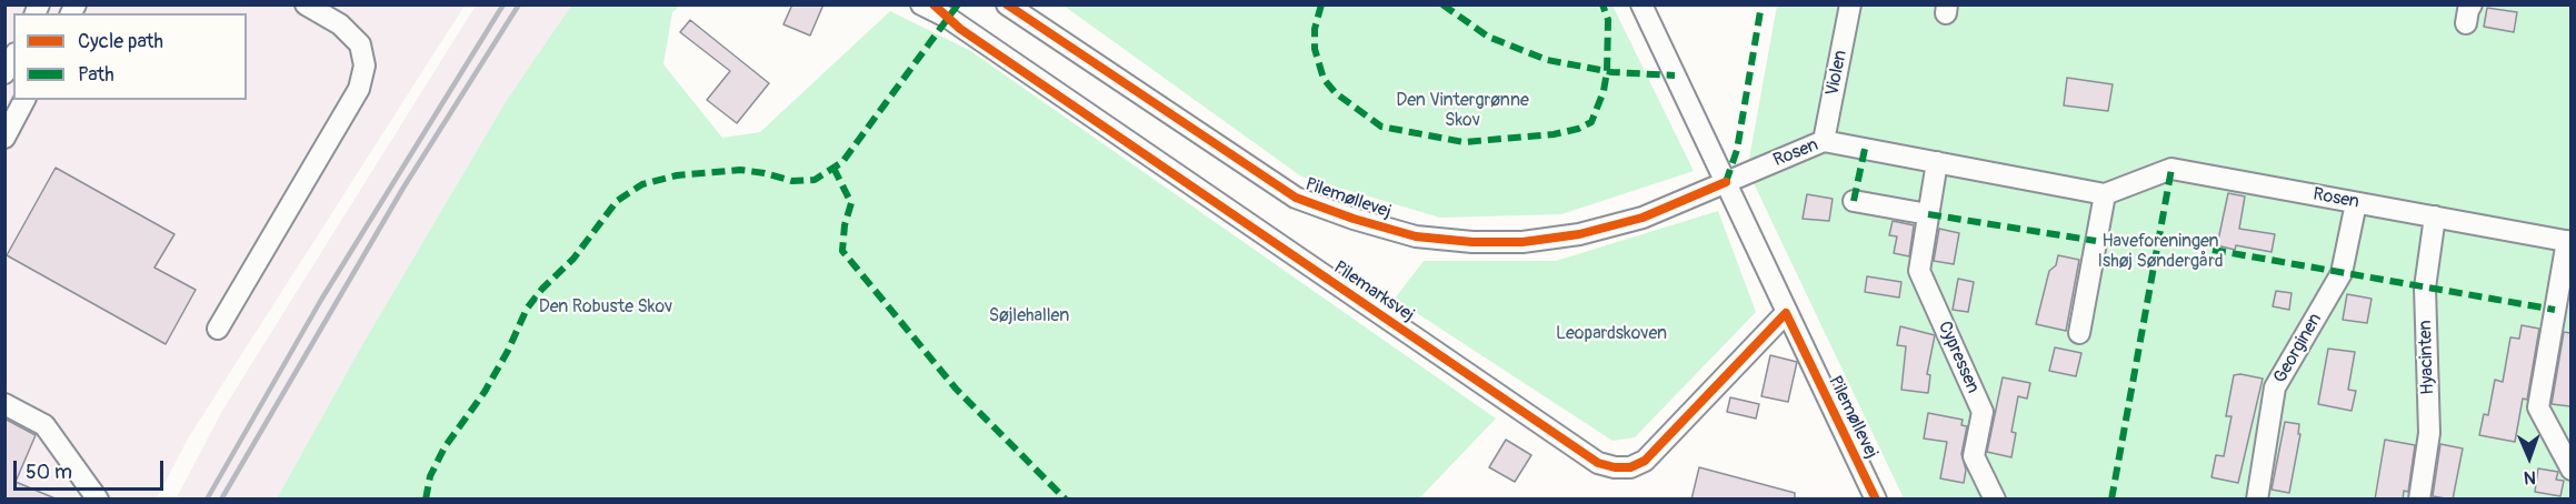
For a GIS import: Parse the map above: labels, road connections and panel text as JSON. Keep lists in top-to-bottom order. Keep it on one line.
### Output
{"streets":{"street":["Violen","Rosen","Pilemøllevej","Pilemarksvej","Georginen","Cypressen","Hyacinten"]},"crossings":[["Violen","Rosen"],["Rosen","Pilemøllevej"],["Rosen","Georginen"],["Rosen","Cypressen"],["Rosen","Hyacinten"],["Pilemøllevej","Pilemarksvej"]],"parks":["Den Vintergrønne Skov","Haveforeningen Ishøj Søndergård","Den Robuste Skov","Søjlehallen","Leopardskoven"],"legend":["Cycle path","Path"],"scale_bar":"50 m","north":"bottom"}
